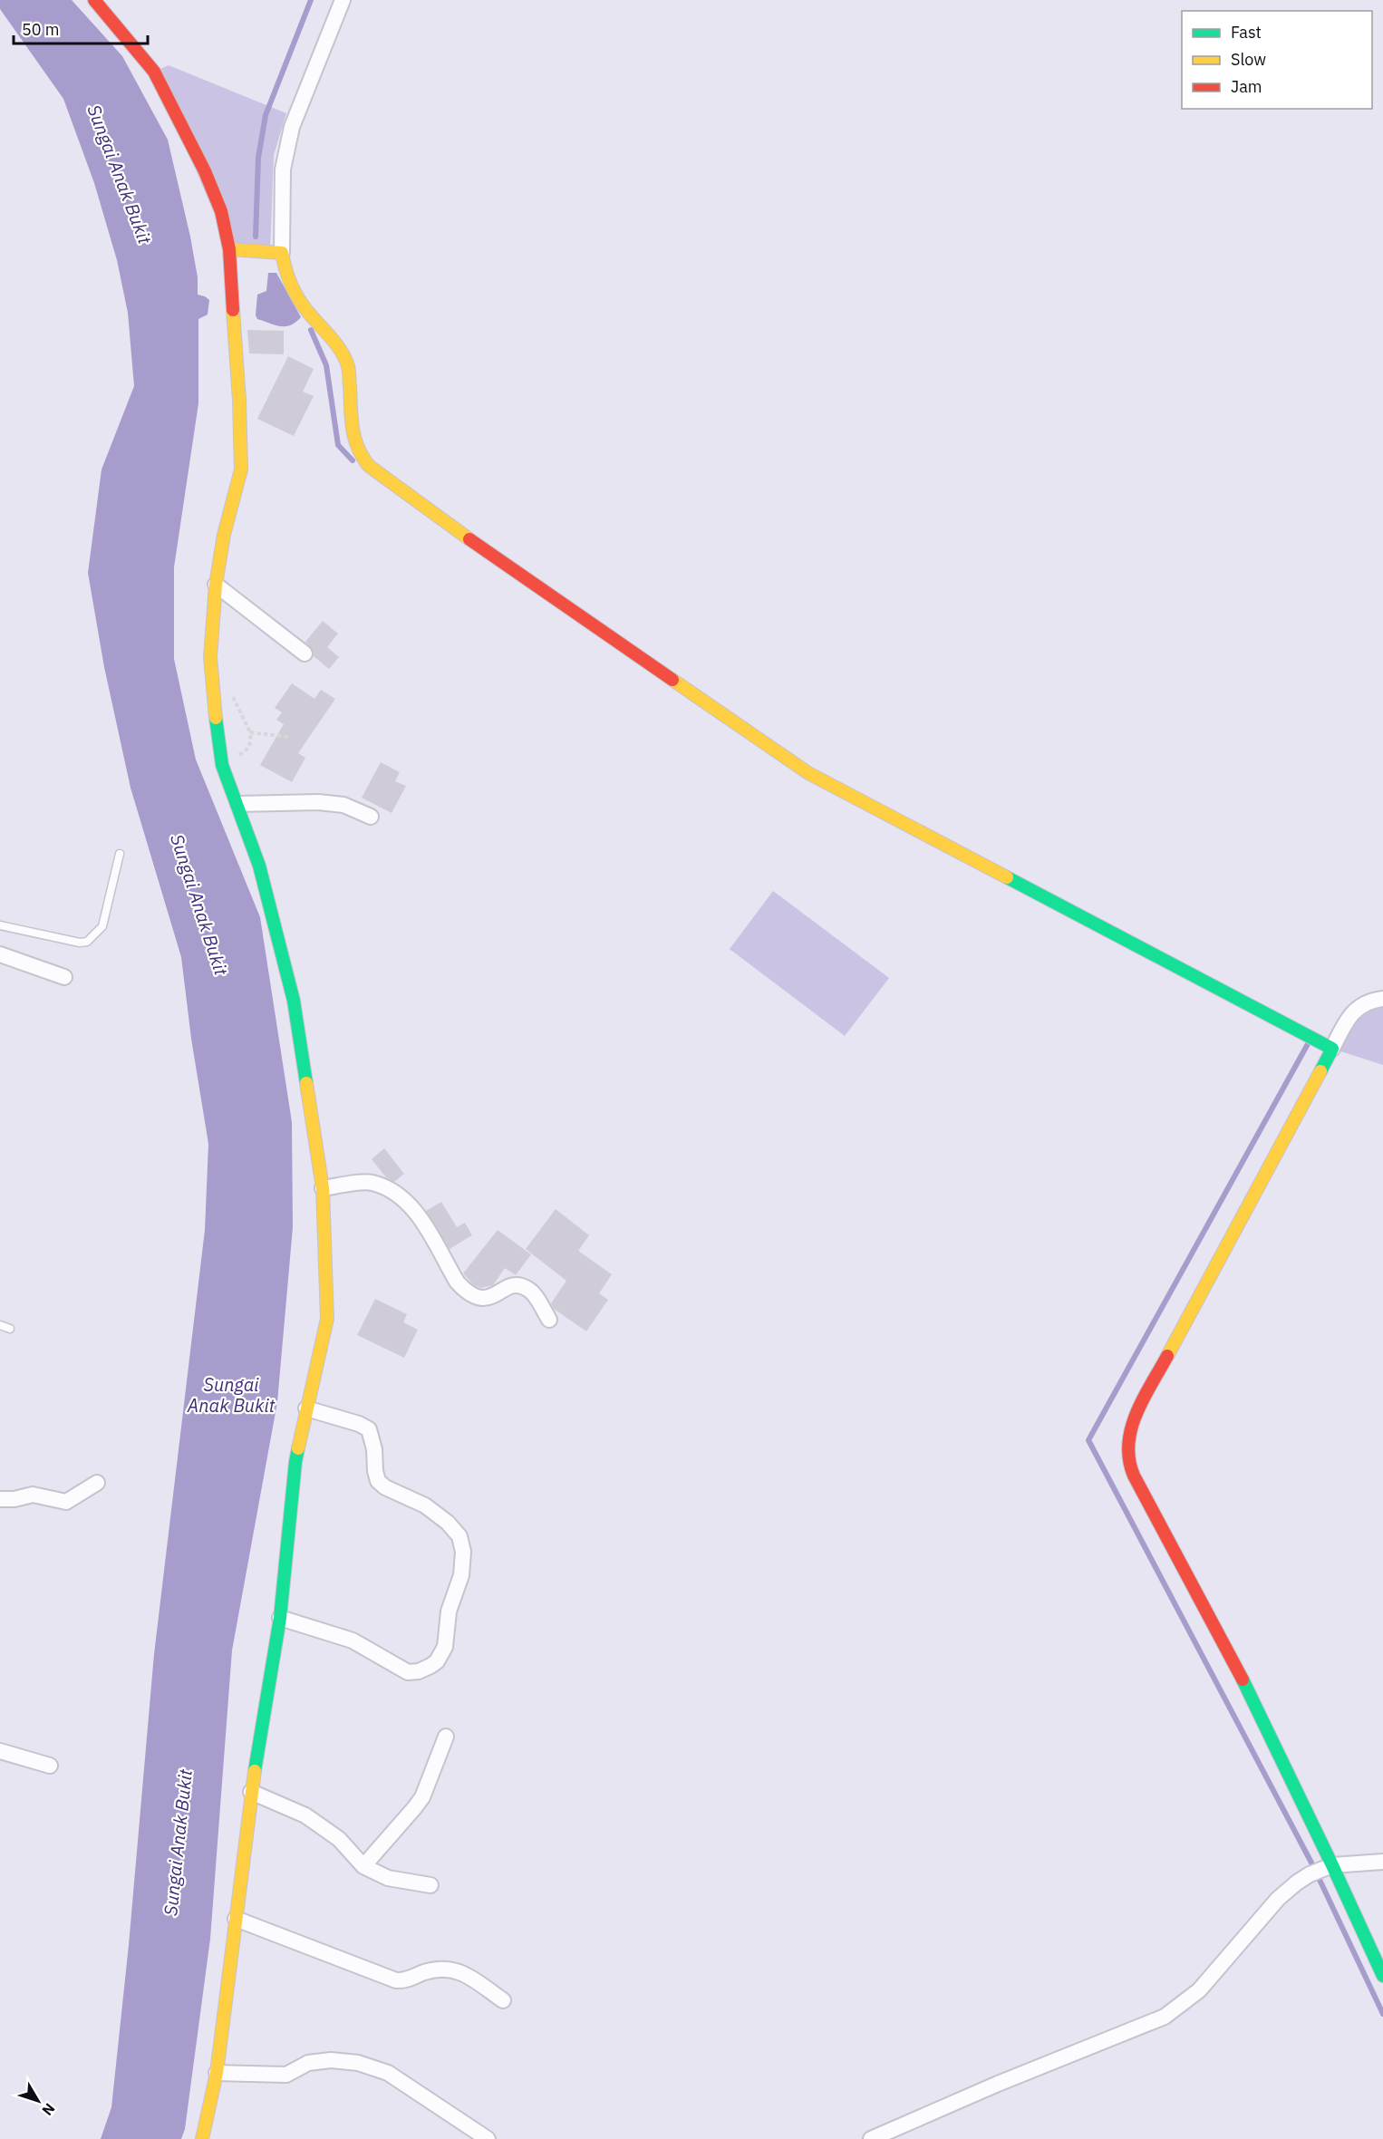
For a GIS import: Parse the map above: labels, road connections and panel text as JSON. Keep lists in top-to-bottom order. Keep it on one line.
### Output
{"water":["Sungai Anak Bukit"],"legend":["Fast","Slow","Jam"],"scale_bar":"50 m","north":"bottom right"}
